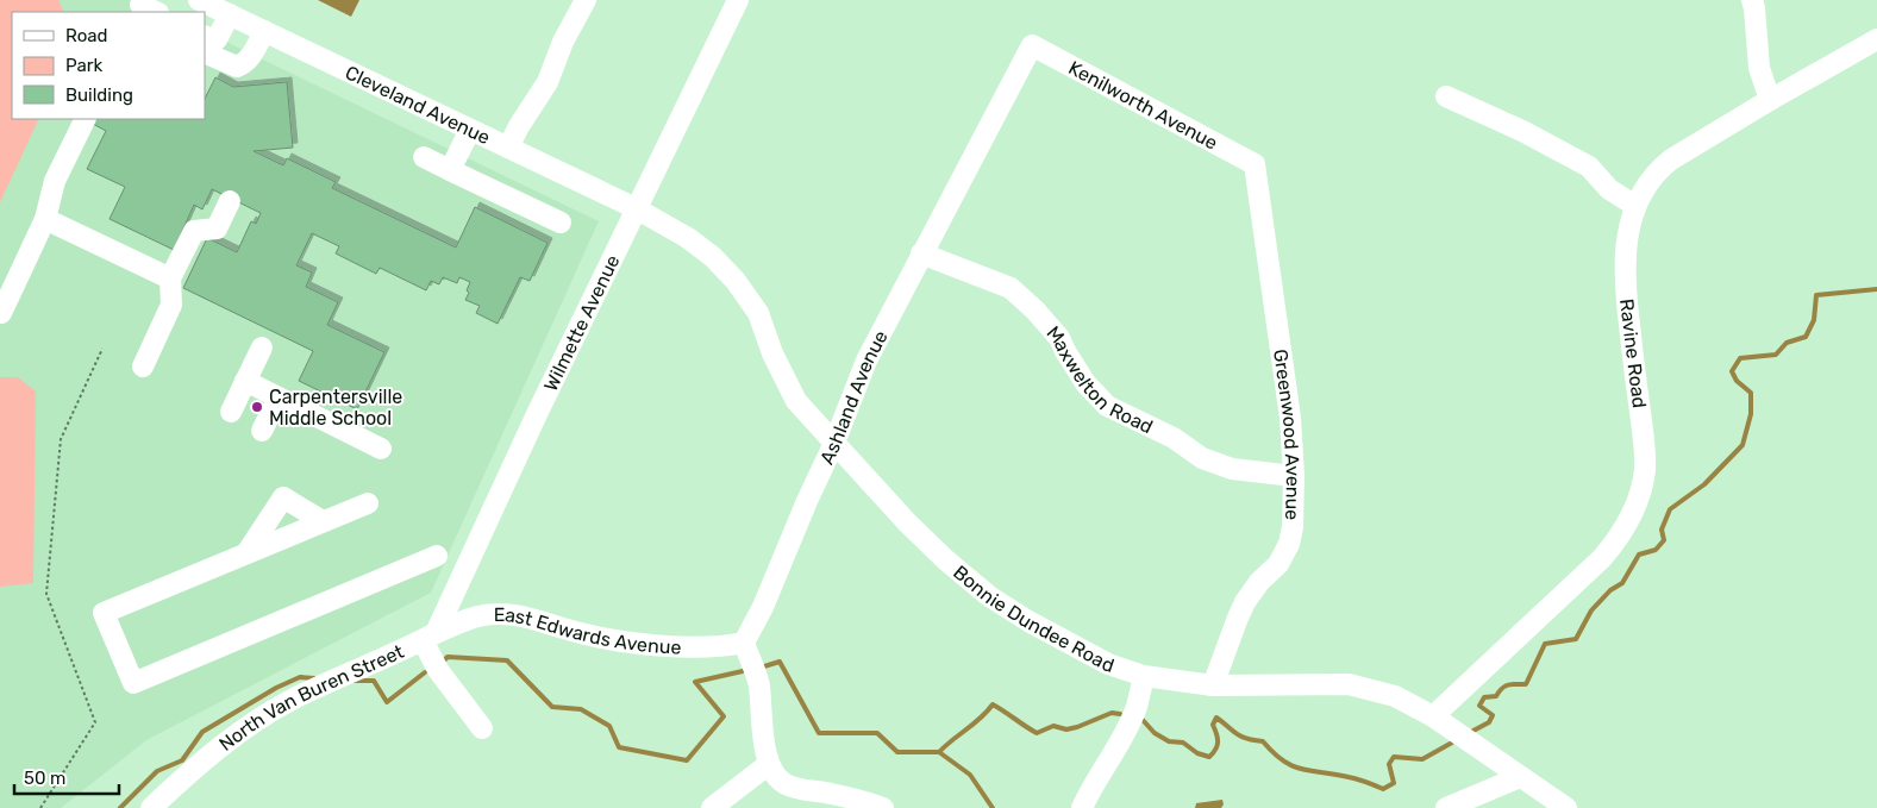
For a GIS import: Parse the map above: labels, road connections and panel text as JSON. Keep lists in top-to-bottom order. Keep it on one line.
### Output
{"streets":{"street":["Cleveland Avenue","Kenilworth Avenue","Wilmette Avenue","Ravine Road","Maxwelton Road","Ashland Avenue","Greenwood Avenue","Bonnie Dundee Road","East Edwards Avenue","North Van Buren Street"]},"crossings":[["Cleveland Avenue","Wilmette Avenue"],["Cleveland Avenue","Bonnie Dundee Road"],["Kenilworth Avenue","Ashland Avenue"],["Kenilworth Avenue","Greenwood Avenue"],["Wilmette Avenue","Bonnie Dundee Road"],["Wilmette Avenue","East Edwards Avenue"],["Wilmette Avenue","North Van Buren Street"],["Ravine Road","Bonnie Dundee Road"],["Maxwelton Road","Ashland Avenue"],["Maxwelton Road","Greenwood Avenue"],["Ashland Avenue","Bonnie Dundee Road"],["Ashland Avenue","East Edwards Avenue"],["Greenwood Avenue","Bonnie Dundee Road"],["East Edwards Avenue","North Van Buren Street"]],"places":["Carpentersville Middle School"],"legend":["Road","Park","Building"],"scale_bar":"50 m"}
